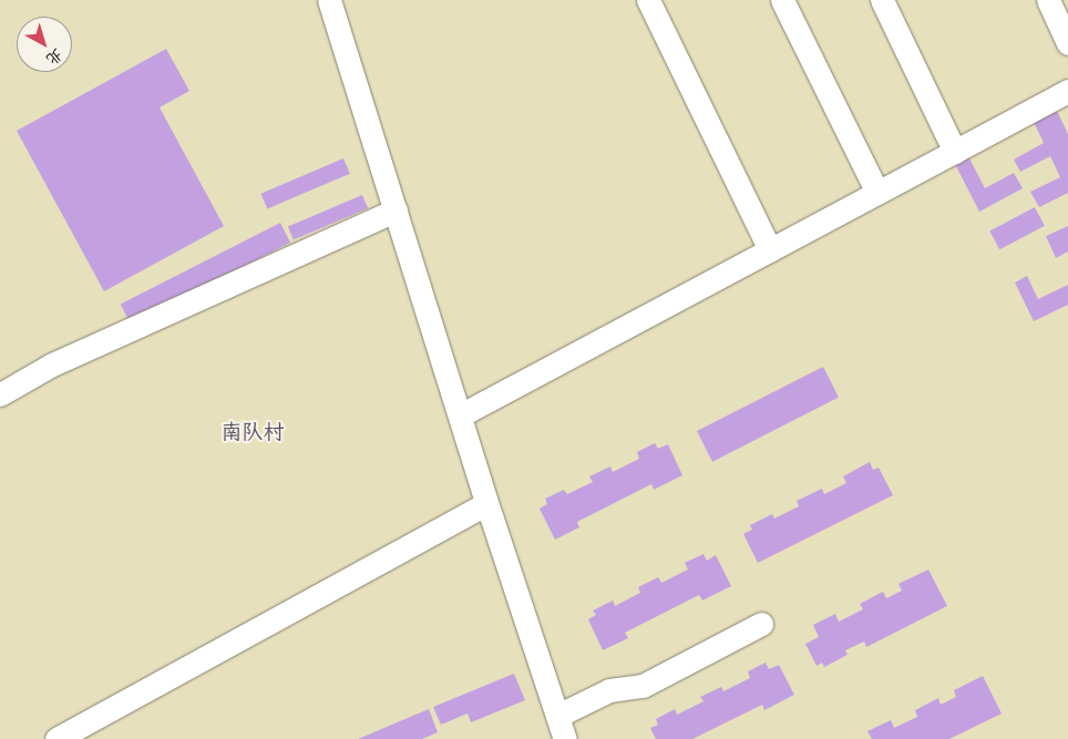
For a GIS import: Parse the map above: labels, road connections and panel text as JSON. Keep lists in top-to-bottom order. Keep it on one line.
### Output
{"districts":["南队村"],"north":"bottom right"}
